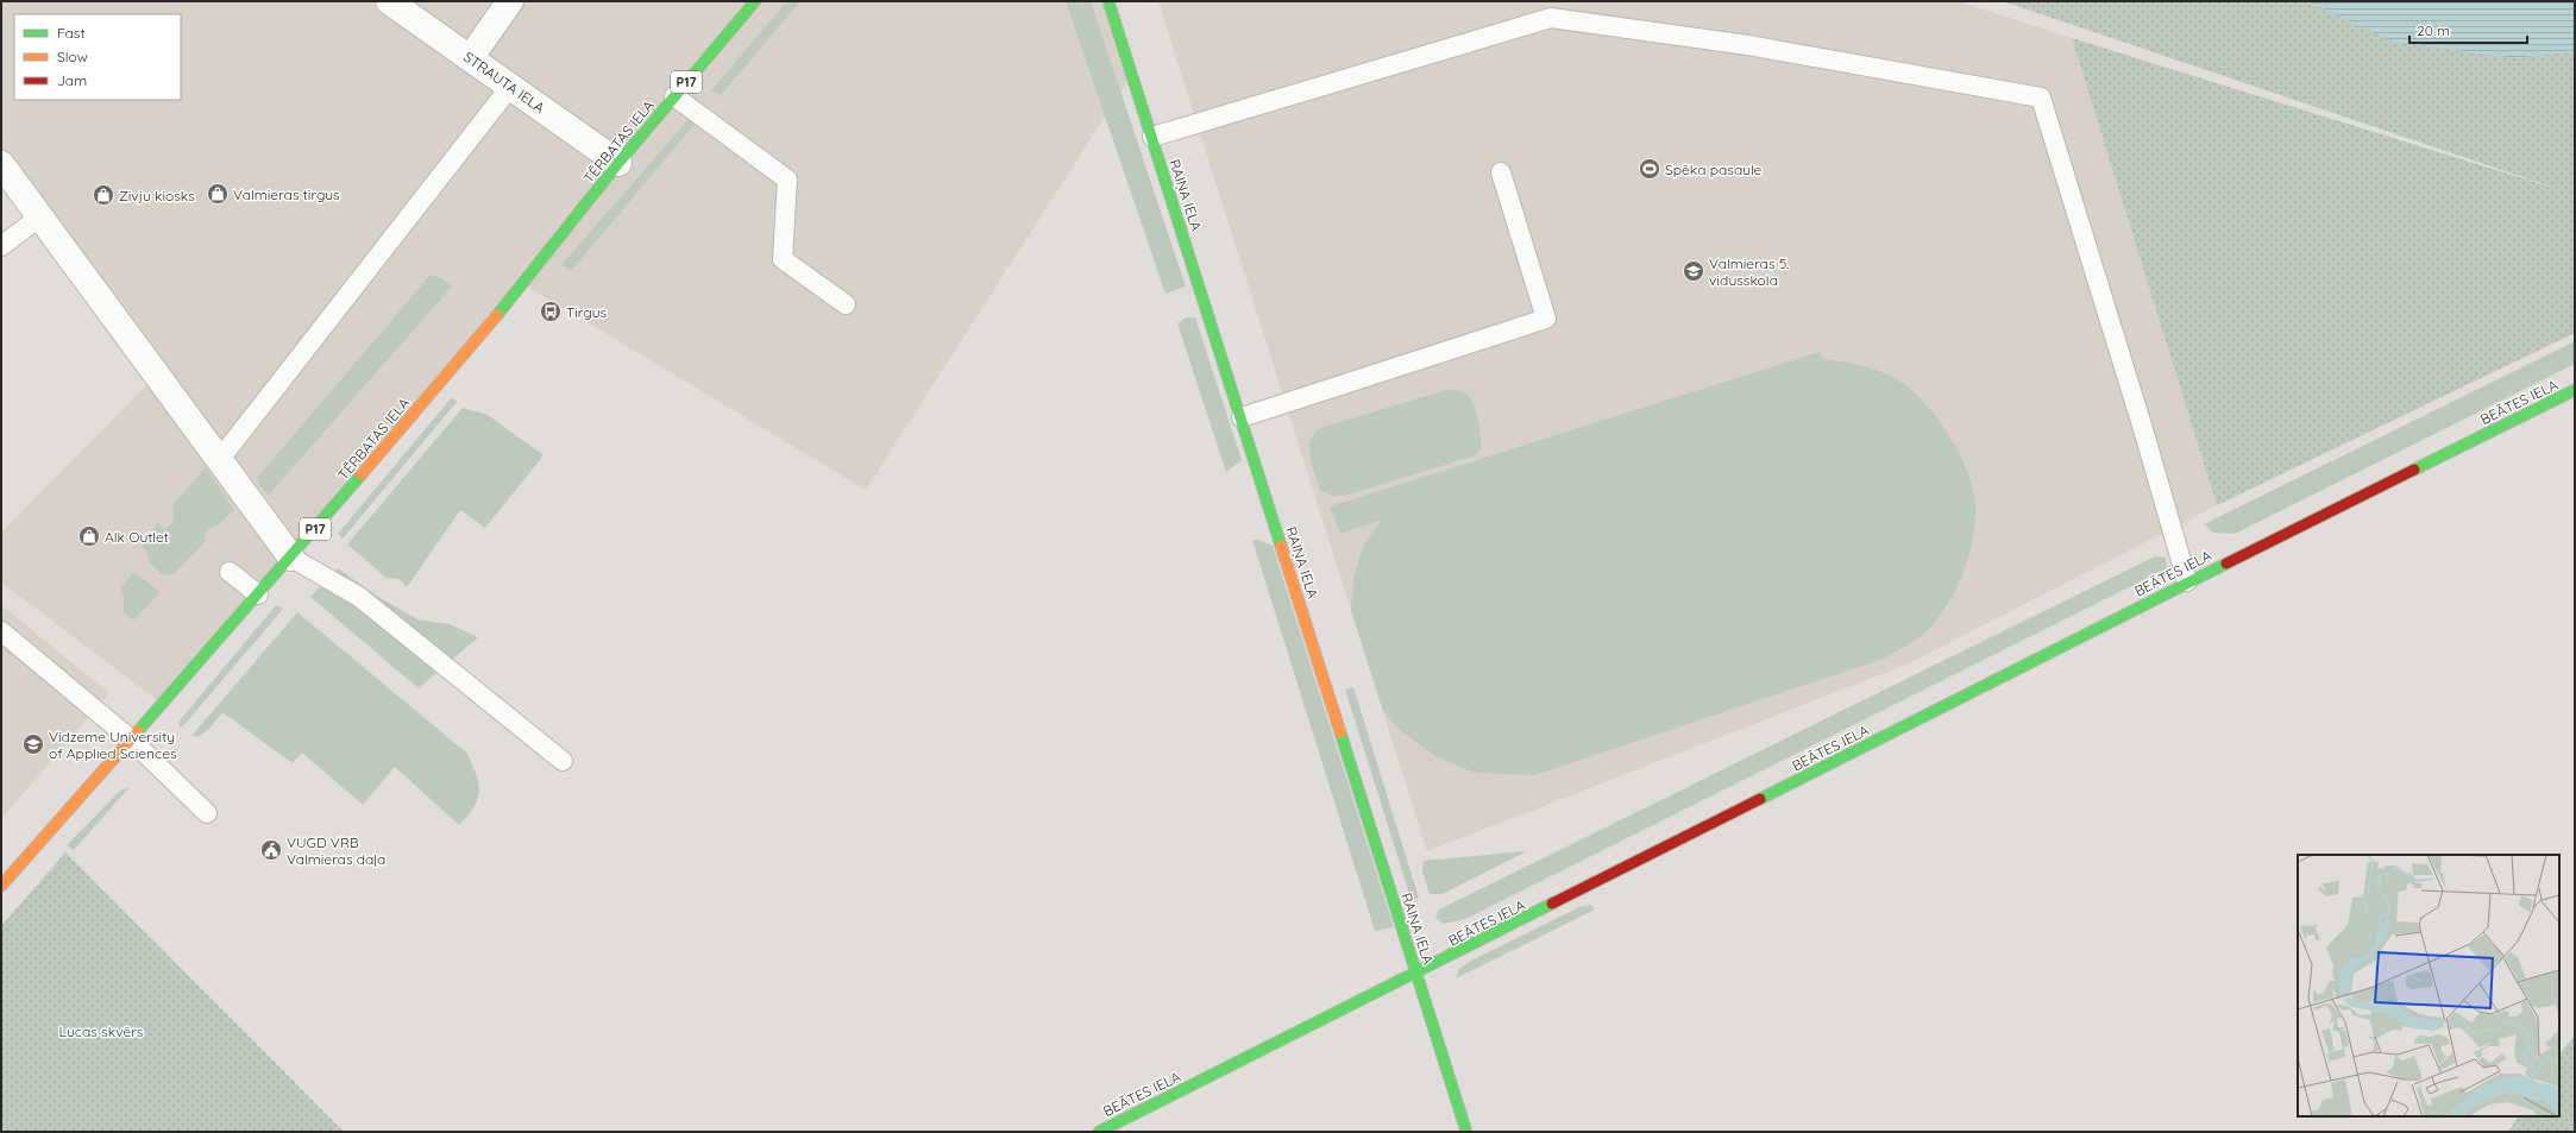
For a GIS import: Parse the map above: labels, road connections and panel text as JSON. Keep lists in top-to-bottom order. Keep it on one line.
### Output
{"streets":{"street":["STRAUTA IELA","P17","TĒRBATAS IELA","RAIŅA IELA","BEĀTES IELA"]},"crossings":[["STRAUTA IELA","TĒRBATAS IELA"],["RAIŅA IELA","BEĀTES IELA"]],"parks":["Lucas skvērs"],"places":{"sports":["Spēka pasaule"],"shop":["Valmieras tirgus","Zivju kiosks","Alk Outlet"],"school or university":["Valmieras 5. vidusskola","Vidzeme University of Applied Sciences"],"bus stop":["Tirgus"],"public building":["VUGD VRB Valmieras daļa"]},"legend":["Fast","Slow","Jam"],"scale_bar":"20 m"}
